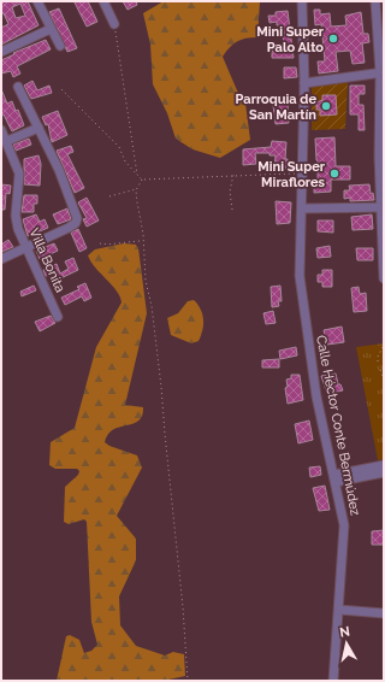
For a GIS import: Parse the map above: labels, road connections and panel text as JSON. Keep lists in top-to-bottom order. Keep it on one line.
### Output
{"streets":{"street":["Villa Bonita","Calle Héctor Conte Bermúdez"]},"places":["Mini Super Palo Alto","Parroquia de San Martín","Mini Super Miraflores"],"north":"top"}
